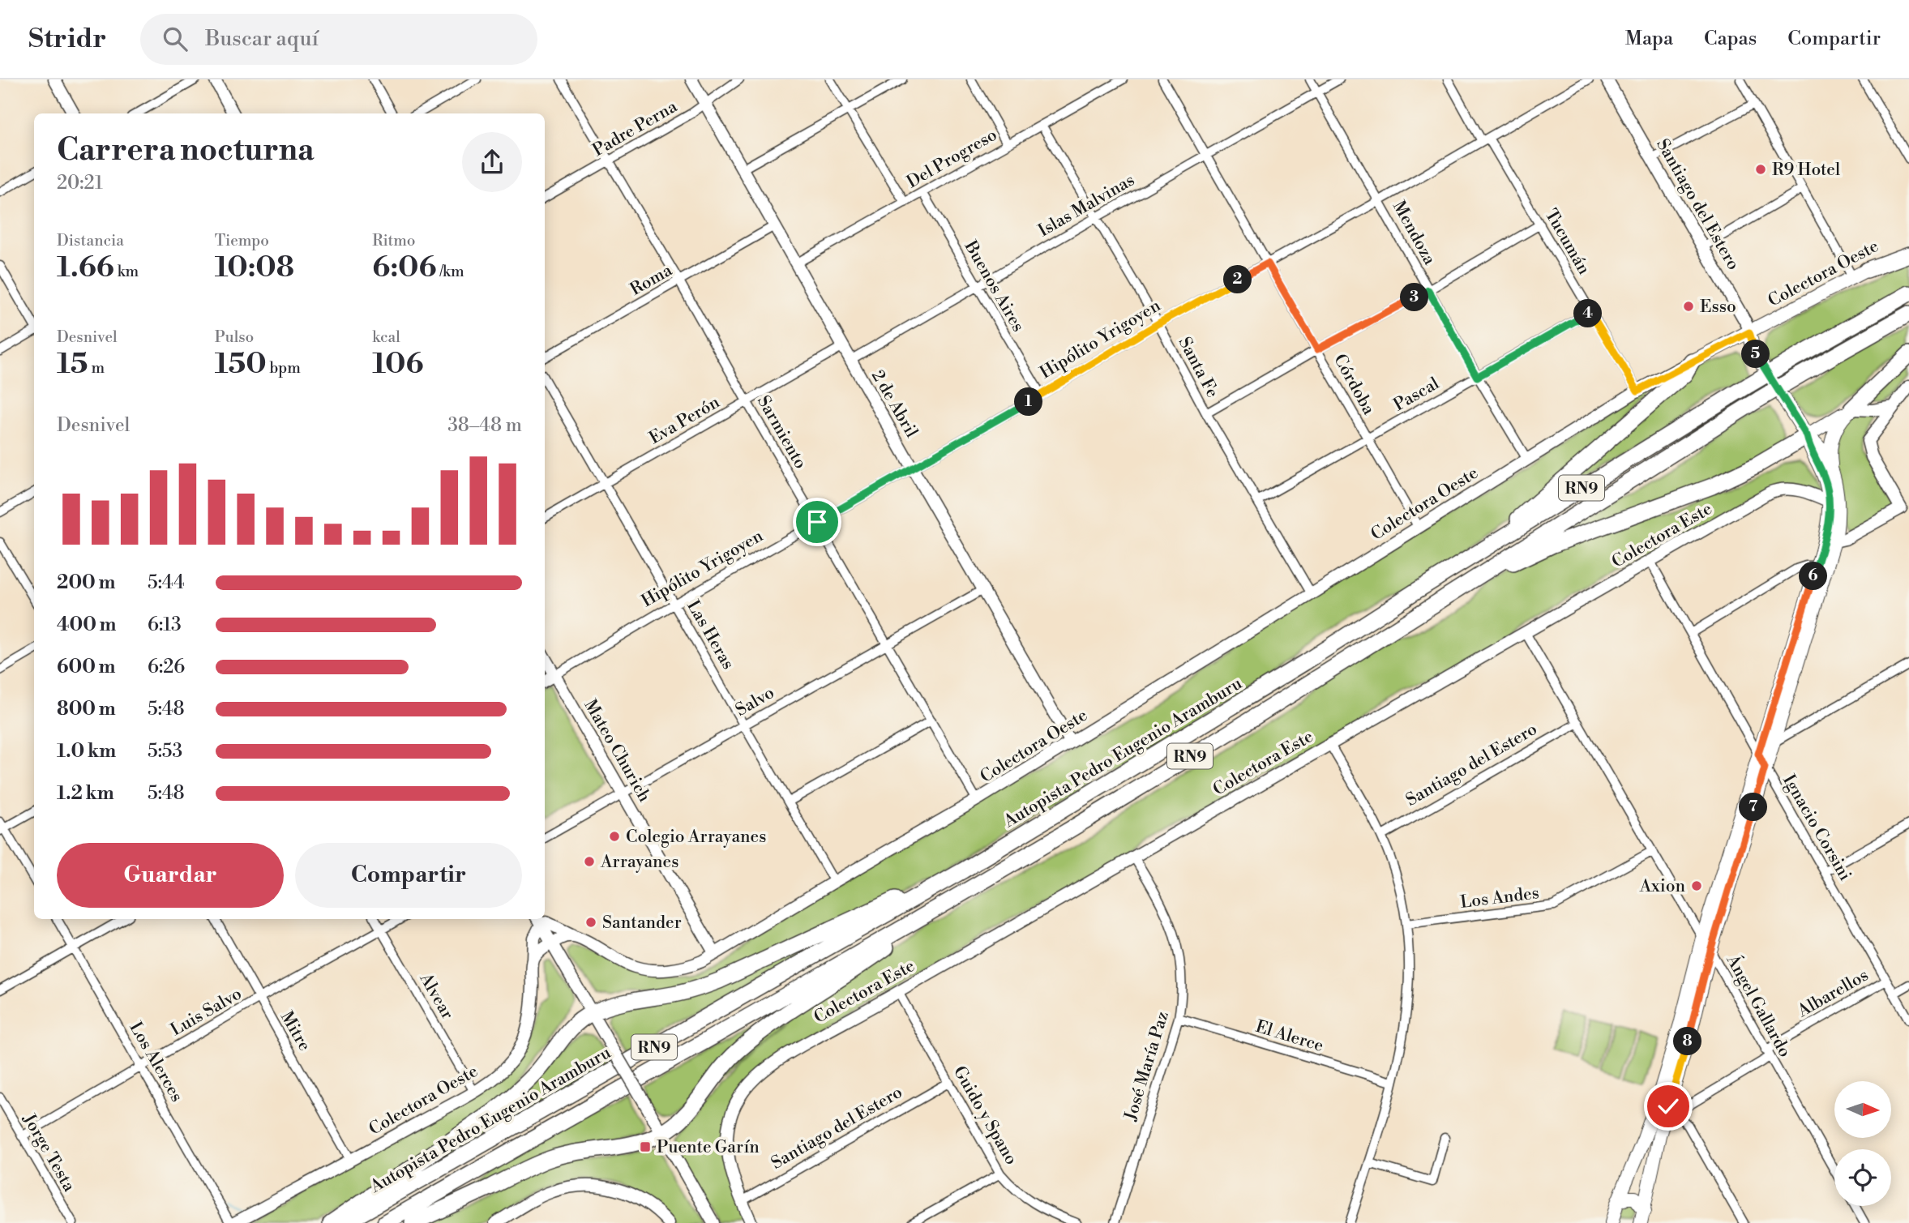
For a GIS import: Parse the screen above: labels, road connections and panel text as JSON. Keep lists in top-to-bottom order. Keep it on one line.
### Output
{"streets":{"highway":["RN9","Autopista Pedro Eugenio Aramburu"],"main road":["Santiago del Estero","Colectora Oeste"],"street":["Padre Perna","Del Progreso","Islas Malvinas","Mendoza","Tucumán","Roma","Buenos Aires","Hipólito Yrigoyen","Santa Fe","Córdoba","Pascal","2 de Abril","Eva Perón","Sarmiento","Colectora Este","Las Heras","Salvo","Mateo Churich","Ignacio Corsini","Los Andes","Albarellos","Alvear","Ángel Gallardo","Luis Salvo","Mitre","El Alerce","Los Alerces","José María Paz","Guido y Spano","Jorge Testa"]},"crossings":[["Padre Perna","2 de Abril"],["Padre Perna","Sarmiento"],["Del Progreso","Buenos Aires"],["Del Progreso","Santa Fe"],["Del Progreso","2 de Abril"],["Santiago del Estero","Colectora Oeste"],["Santiago del Estero","Colectora Este"],["Santiago del Estero","Ángel Gallardo"],["Santiago del Estero","Guido y Spano"],["Islas Malvinas","Mendoza"],["Islas Malvinas","Buenos Aires"],["Islas Malvinas","Santa Fe"],["Islas Malvinas","Córdoba"],["Islas Malvinas","2 de Abril"],["Mendoza","Colectora Oeste"],["Mendoza","Hipólito Yrigoyen"],["Mendoza","Pascal"],["Tucumán","Colectora Oeste"],["Tucumán","Hipólito Yrigoyen"],["Tucumán","Pascal"],["Colectora Oeste","Santa Fe"],["Colectora Oeste","Córdoba"],["Colectora Oeste","2 de Abril"],["Colectora Oeste","Sarmiento"],["Colectora Oeste","Las Heras"],["Colectora Oeste","Mateo Churich"],["Colectora Oeste","Alvear"],["Colectora Oeste","Mitre"],["Colectora Oeste","Los Alerces"],["Roma","2 de Abril"],["Roma","Sarmiento"],["Buenos Aires","Hipólito Yrigoyen"],["Hipólito Yrigoyen","Santa Fe"],["Hipólito Yrigoyen","Córdoba"],["Hipólito Yrigoyen","2 de Abril"],["Hipólito Yrigoyen","Sarmiento"],["Hipólito Yrigoyen","Las Heras"],["Hipólito Yrigoyen","Mateo Churich"],["Santa Fe","Pascal"],["Córdoba","Pascal"],["2 de Abril","Eva Perón"],["2 de Abril","Salvo"],["Eva Perón","Sarmiento"],["Eva Perón","Las Heras"],["Sarmiento","Salvo"],["Colectora Este","Ignacio Corsini"],["Colectora Este","Ángel Gallardo"],["Colectora Este","José María Paz"],["Colectora Este","Guido y Spano"],["Las Heras","Salvo"],["Salvo","Mateo Churich"],["Ignacio Corsini","Albarellos"],["Los Andes","Ángel Gallardo"],["Albarellos","Ángel Gallardo"],["Alvear","Luis Salvo"],["Luis Salvo","Mitre"],["Luis Salvo","Los Alerces"],["Luis Salvo","Jorge Testa"],["El Alerce","José María Paz"]],"places":{"other":["R9 Hotel","Esso","Colegio Arrayanes","Arrayanes","Axion","Santander"],"transit":["Puente Garín"]},"north":"right","page":{"header":"Stridr","search":"Buscar aquí","nav":["Mapa","Capas","Compartir"],"heading":["Carrera nocturna","20:21"],"stats":[["Distancia","1.66 km"],["Tiempo","10:08"],["Ritmo","6:06 /km"],["Desnivel","15 m"],["Pulso","150 bpm"],["kcal","106"]],"pins":["2","3","4","5","1","6","7","8"],"chart":["Desnivel","38–48 m"],"list":[{"name":"200 m","note":"5:44"},{"name":"400 m","note":"6:13"},{"name":"600 m","note":"6:26"},{"name":"800 m","note":"5:48"},{"name":"1.0 km","note":"5:53"},{"name":"1.2 km","note":"5:48"}],"buttons":["Guardar","Compartir"]}}
